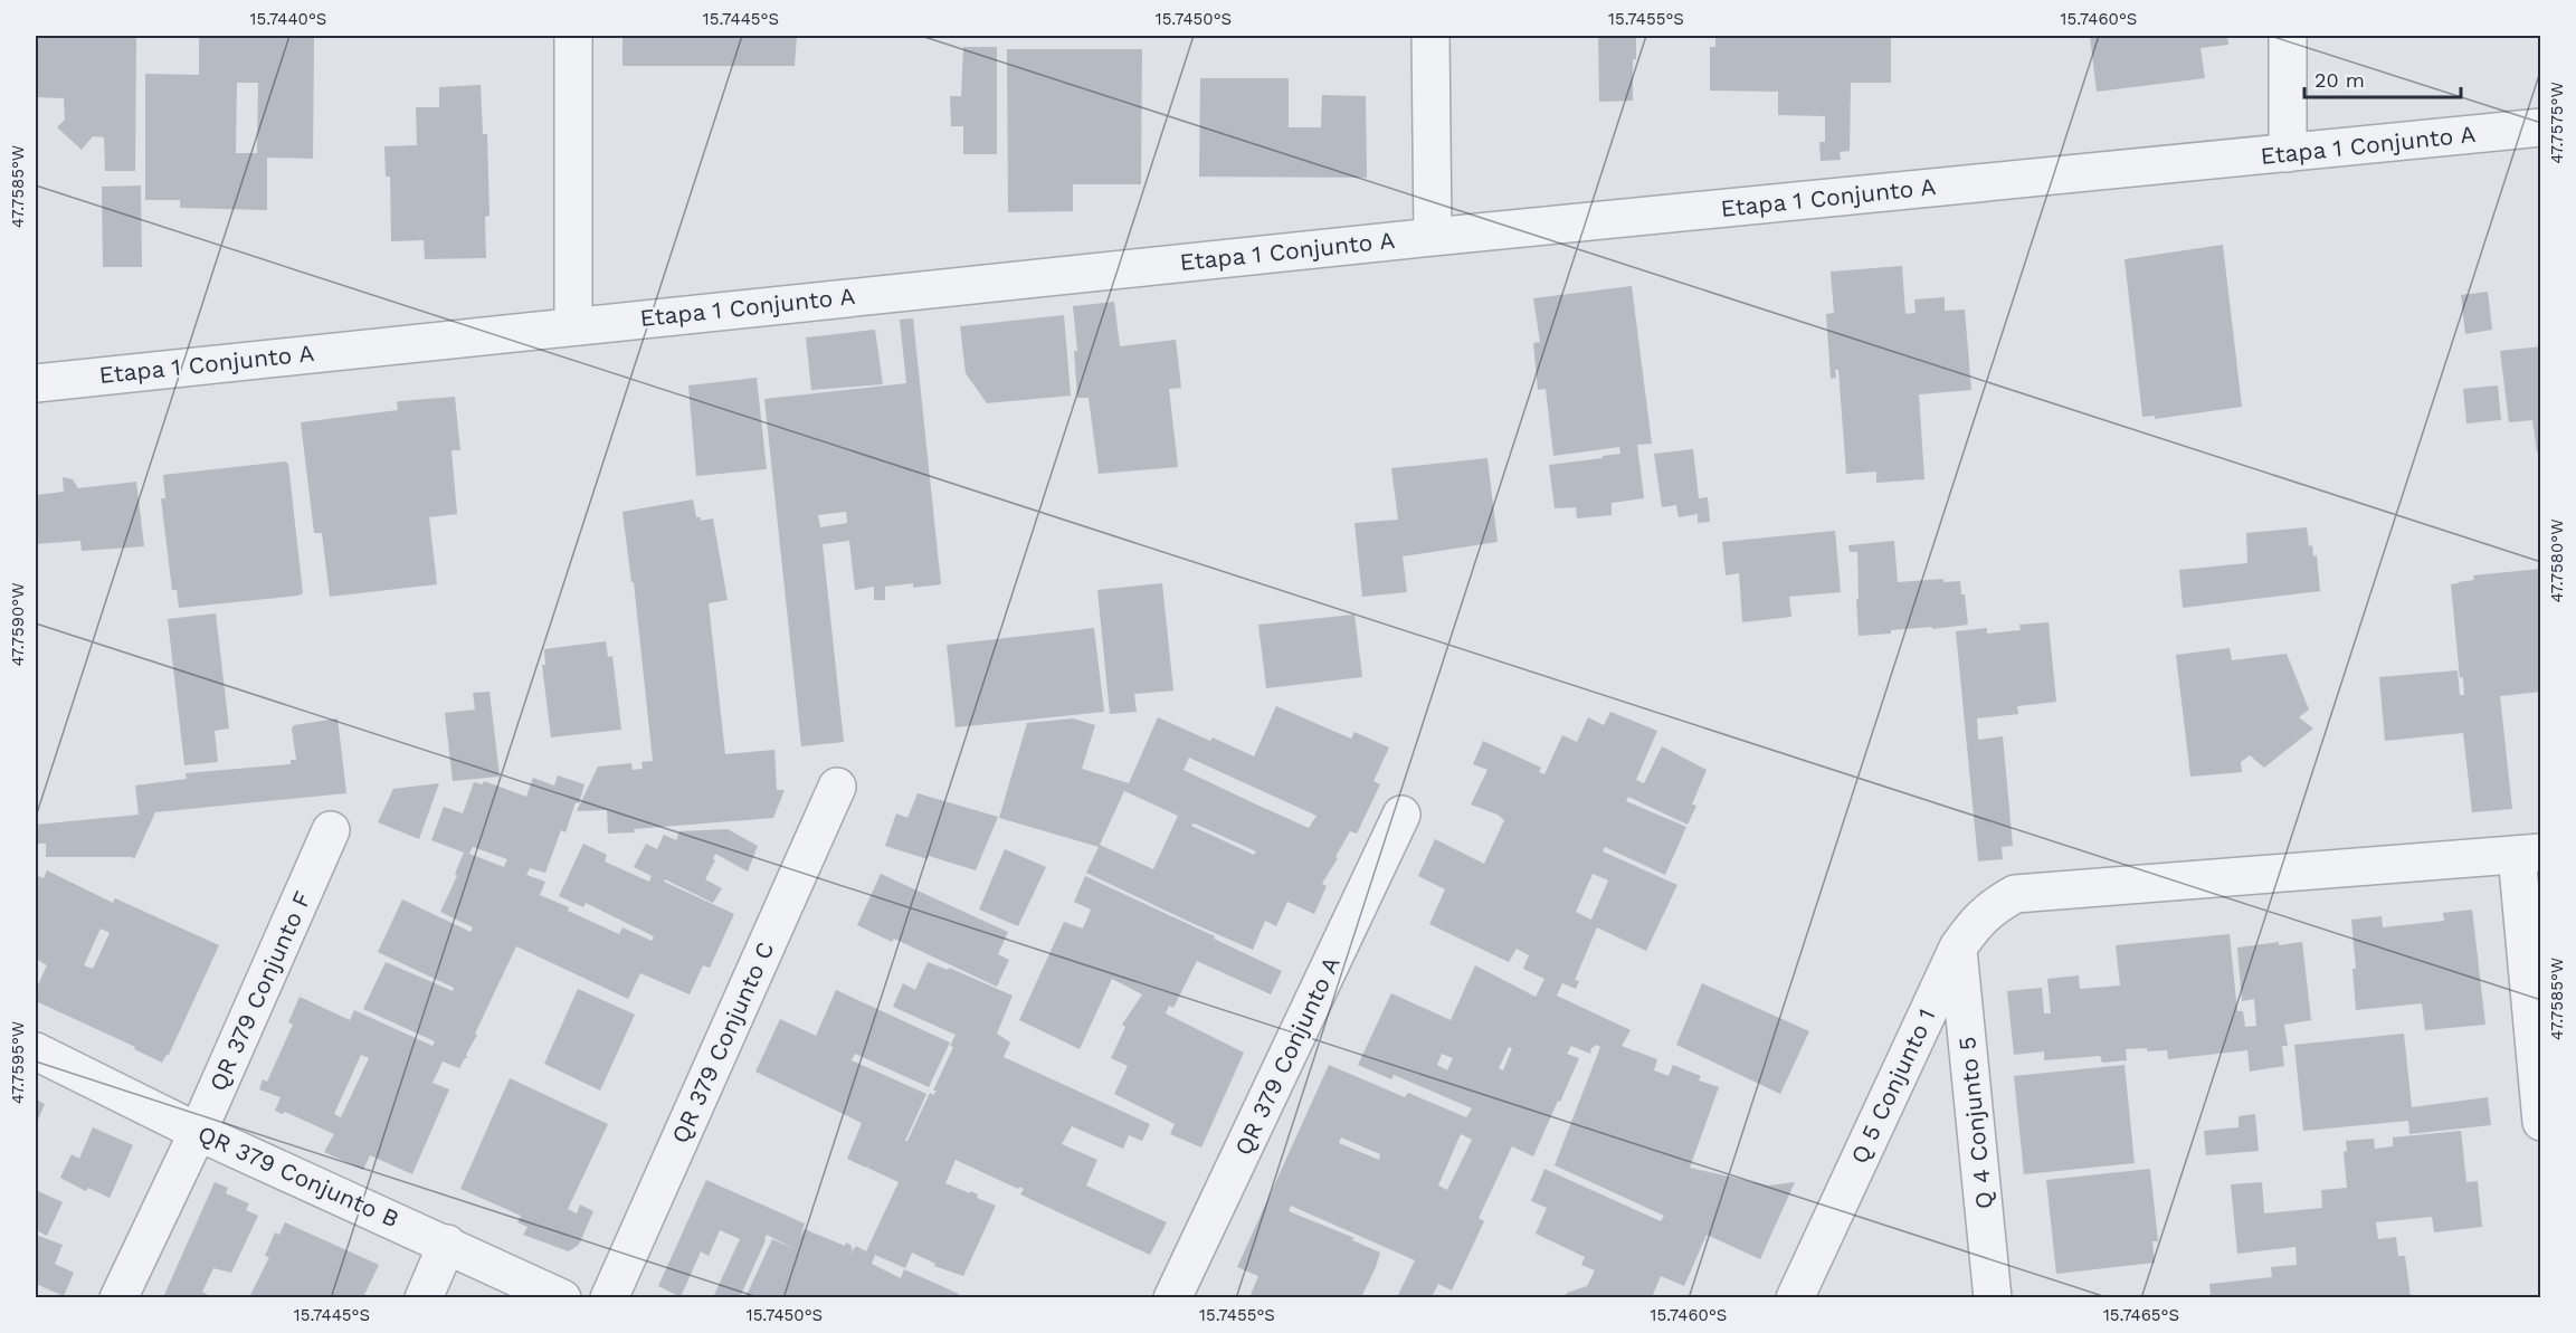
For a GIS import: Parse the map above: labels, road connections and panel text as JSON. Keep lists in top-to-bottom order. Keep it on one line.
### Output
{"streets":{"street":["Etapa 1 Conjunto A","QR 379 Conjunto F","QR 379 Conjunto C","QR 379 Conjunto A","Q 5 Conjunto 1","Q 4 Conjunto 5","QR 379 Conjunto B"]},"crossings":[["QR 379 Conjunto F","QR 379 Conjunto B"],["Q 5 Conjunto 1","Q 4 Conjunto 5"]],"scale_bar":"20 m","coordinates":["15.7440°S","15.7445°S","15.7450°S","15.7455°S","15.7460°S","47.7575°W","47.7585°W","47.7580°W","47.7590°W","47.7595°W","15.7465°S"]}
